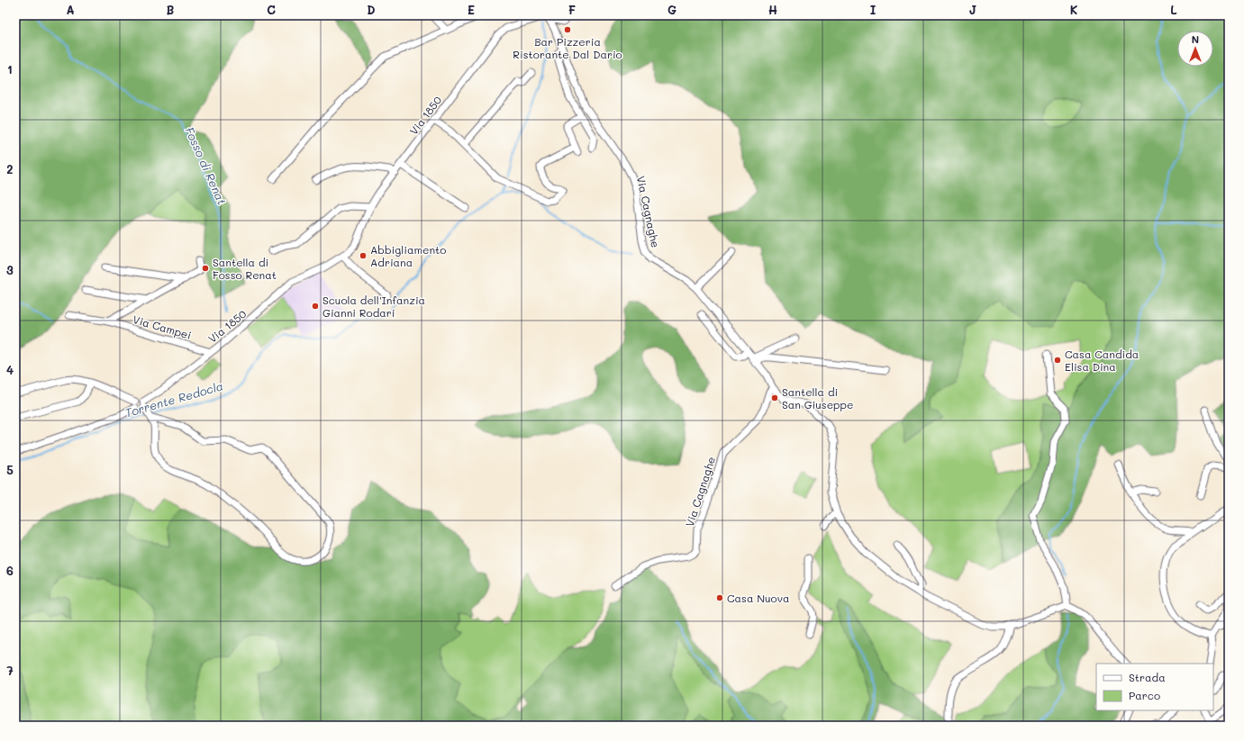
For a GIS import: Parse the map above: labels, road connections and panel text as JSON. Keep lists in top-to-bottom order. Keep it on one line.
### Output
{"streets":{"street":["Via 1850","Via Cagnaghe","Via Campei"]},"crossings":[["Via 1850","Via Cagnaghe"],["Via 1850","Via Campei"]],"water":["Fosso di Renat","Torrente Redocla"],"places":["Bar Pizzeria Ristorante Dal Dario","Abbigliamento Adriana","Santella di Fosso Renat","Scuola dell'Infanzia Gianni Rodari","Casa Candida Elisa Dina","Santella di San Giuseppe","Casa Nuova"],"legend":["Strada","Parco"],"north":"top","grid":{"columns":["A","B","C","D","E","F","G","H","I","J","K","L"],"rows":["1","2","3","4","5","6","7"]}}
